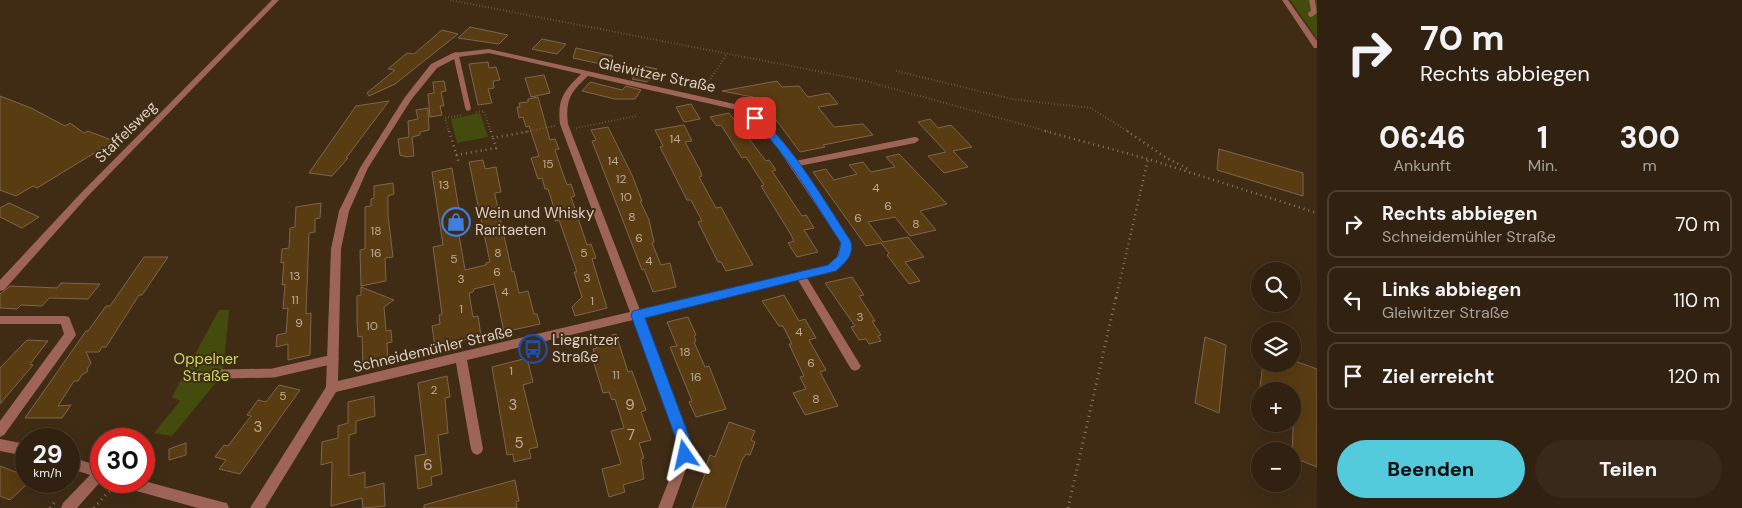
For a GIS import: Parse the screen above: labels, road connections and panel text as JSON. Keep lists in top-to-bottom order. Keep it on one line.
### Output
{"streets":{"street":["Gleiwitzer Straße","Staffelsweg","Schneidemühler Straße"]},"crossings":[["Gleiwitzer Straße","Schneidemühler Straße"]],"parks":["Oppelner Straße"],"places":{"shop":["Wein und Whisky Raritaeten"],"bus stop":["Liegnitzer Straße"]},"house_numbers":["14","14","15","12","13","4","10","6","8","6","8","18","6","16","8","5","5","4","6","13","3","3","4","11","1","1","3","9","10","4","18","6","1","11","16","2","5","8","3","9","3","7","5","6"],"page":{"turn":["70 m","Rechts abbiegen"],"eta":["06:46","Ankunft","1","Min.","300","m"],"list":[{"name":"Rechts abbiegen","note":"Schneidemühler Straße","value":"70 m"},{"name":"Links abbiegen","note":"Gleiwitzer Straße","value":"110 m"},{"name":"Ziel erreicht","value":"120 m"}],"map_buttons":["+","−"],"speed":"29 km/h","limit":"30","buttons":["Beenden","Teilen"]}}
